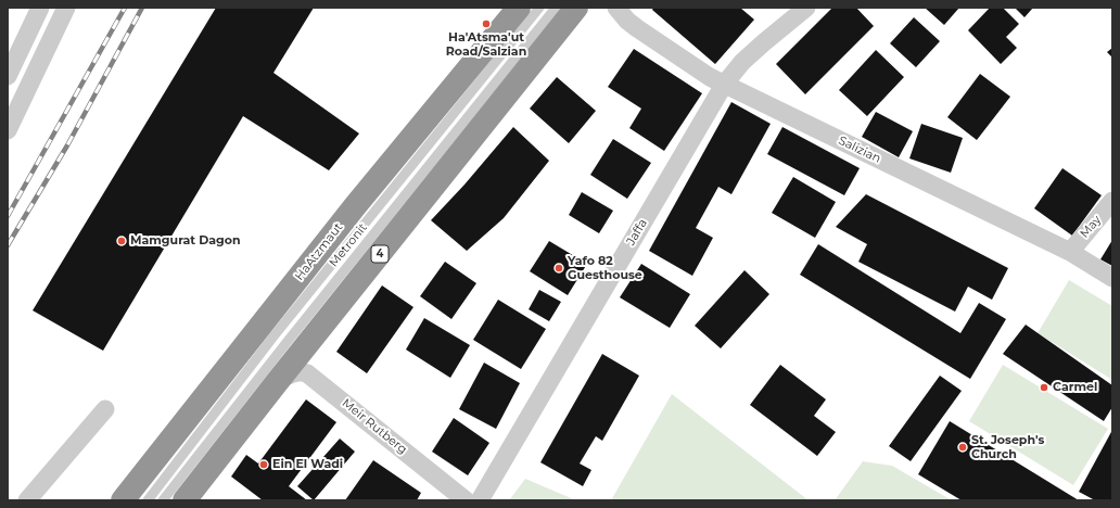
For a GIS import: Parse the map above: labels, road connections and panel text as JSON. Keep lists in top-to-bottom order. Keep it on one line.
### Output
{"streets":{"highway":["HaAtzmaut","4"],"street":["Salizian","May","Jaffa","Meir Rutberg"],"lane":["Metronit"]},"crossings":[["Salizian","May"],["Salizian","Jaffa"],["4","Meir Rutberg"]],"places":["Ha'Atsma'ut Road/Salzian","Mamgurat Dagon","Yafo 82 Guesthouse","Carmel","St. Joseph's Church","Ein El Wadi"]}
